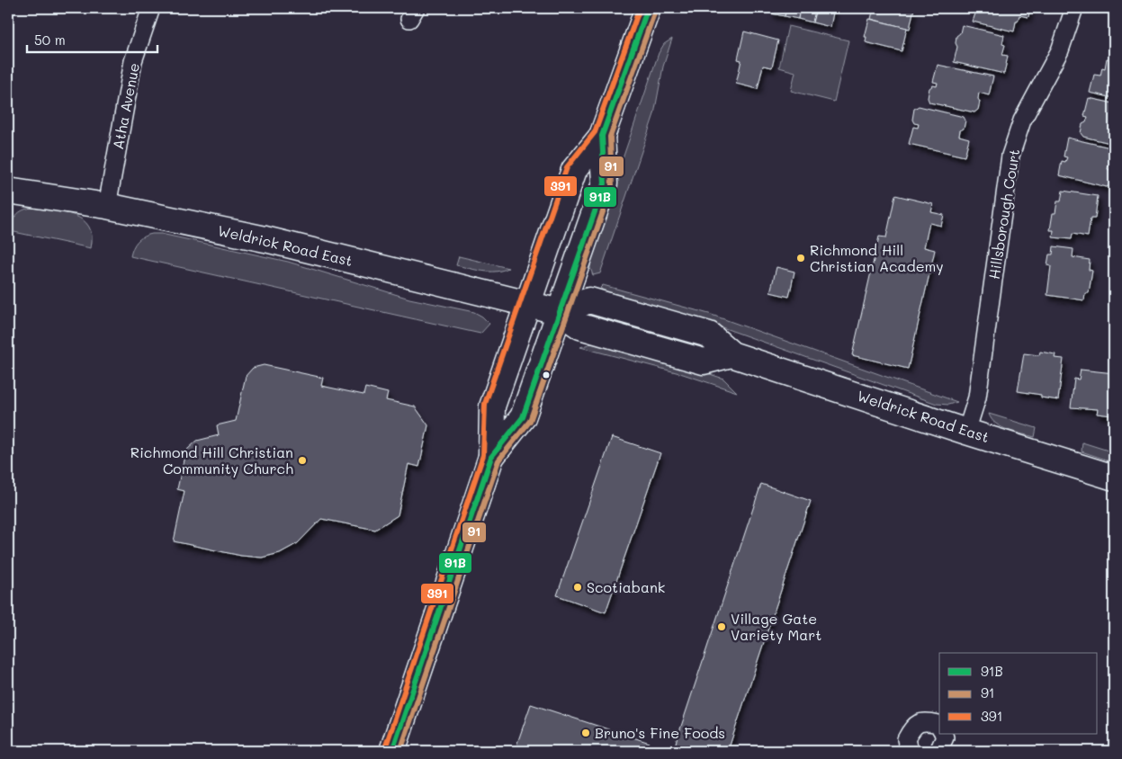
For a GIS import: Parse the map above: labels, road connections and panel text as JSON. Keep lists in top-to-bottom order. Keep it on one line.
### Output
{"streets":{"street":["Atha Avenue","Hillsborough Court","Weldrick Road East"]},"crossings":[["Atha Avenue","Weldrick Road East"],["Hillsborough Court","Weldrick Road East"]],"places":["Richmond Hill Christian Academy","Richmond Hill Christian Community Church","Scotiabank","Village Gate Variety Mart","Bruno's Fine Foods"],"lines":["transit line 91B","transit line 391","transit line 91"],"legend":["91B","91","391"],"scale_bar":"50 m"}
